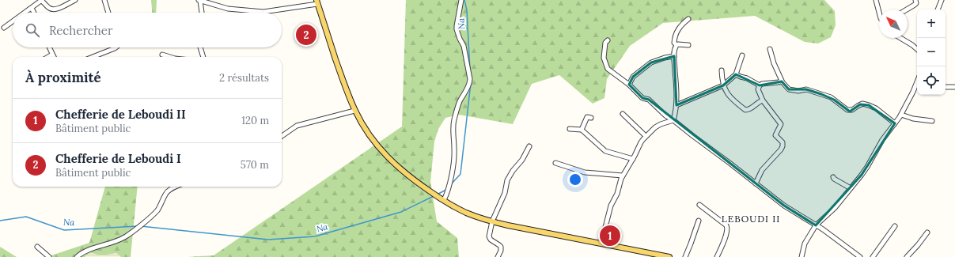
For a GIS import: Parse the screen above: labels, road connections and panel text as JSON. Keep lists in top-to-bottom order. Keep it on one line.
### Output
{"districts":["LEBOUDI II"],"water":["Na"],"north":"top left","page":{"map_buttons":["+","−"],"search":"Rechercher","pins":["2","1"],"heading":["À proximité","2 résultats"],"list":[{"mark":"1","name":"Chefferie de Leboudi II","note":"Bâtiment public","value":"120 m"},{"mark":"2","name":"Chefferie de Leboudi I","note":"Bâtiment public","value":"570 m"}]}}
